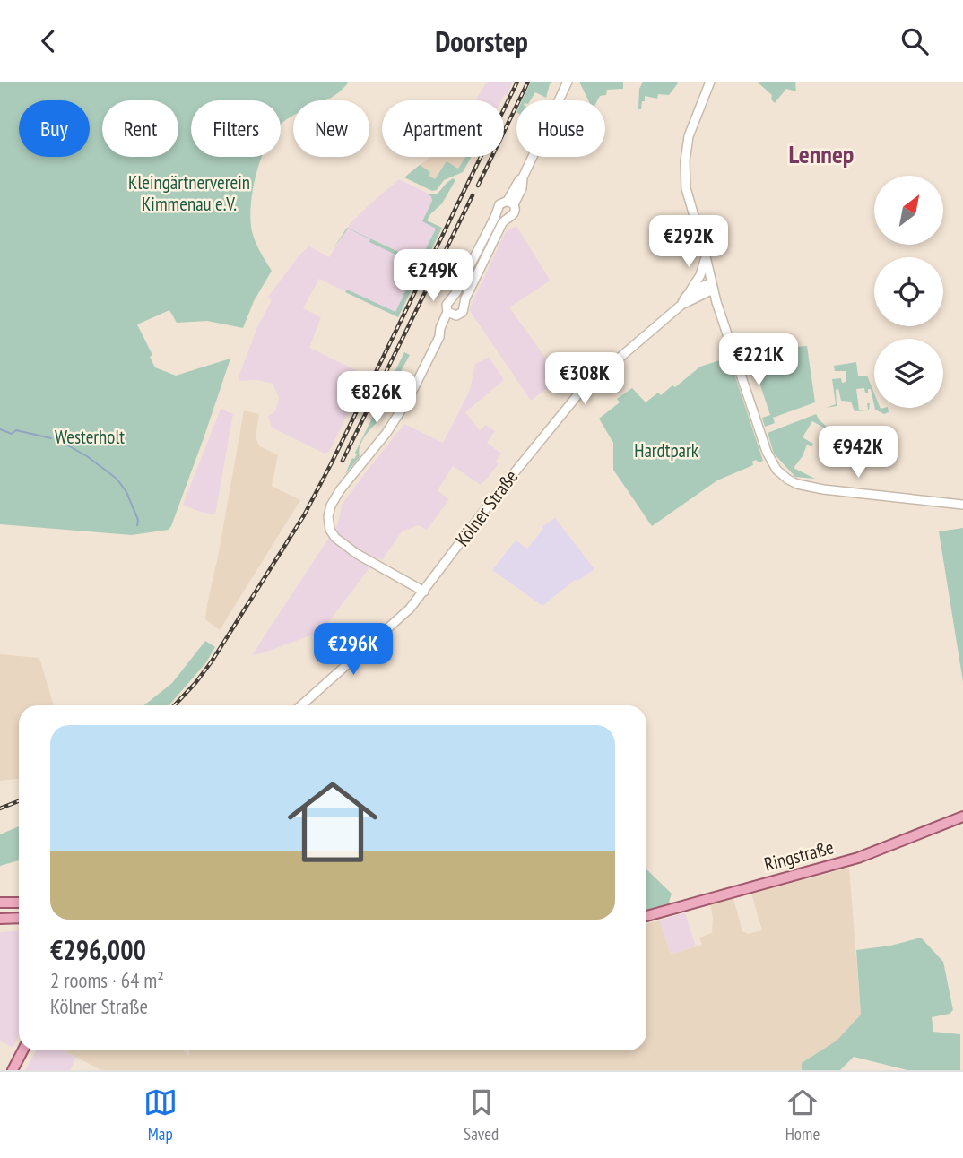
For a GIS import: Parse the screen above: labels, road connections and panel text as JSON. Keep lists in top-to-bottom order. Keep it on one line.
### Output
{"streets":{"main road":["Ringstraße"],"street":["Kölner Straße"]},"districts":["Lennep"],"parks":["Kleingärtnerverein Kimmenau e.V.","Westerholt","Hardtpark"],"north":"top right","page":{"header":"Doorstep","chip":["Buy","Rent","Filters","New","Apartment","House"],"price":["€292K","€249K","€221K","€308K","€826K","€942K","€296K"],"list":[{"name":"€296,000","note":"2 rooms · 64 m² · Kölner Straße"}],"tabs":["Map","Saved","Home"]}}
